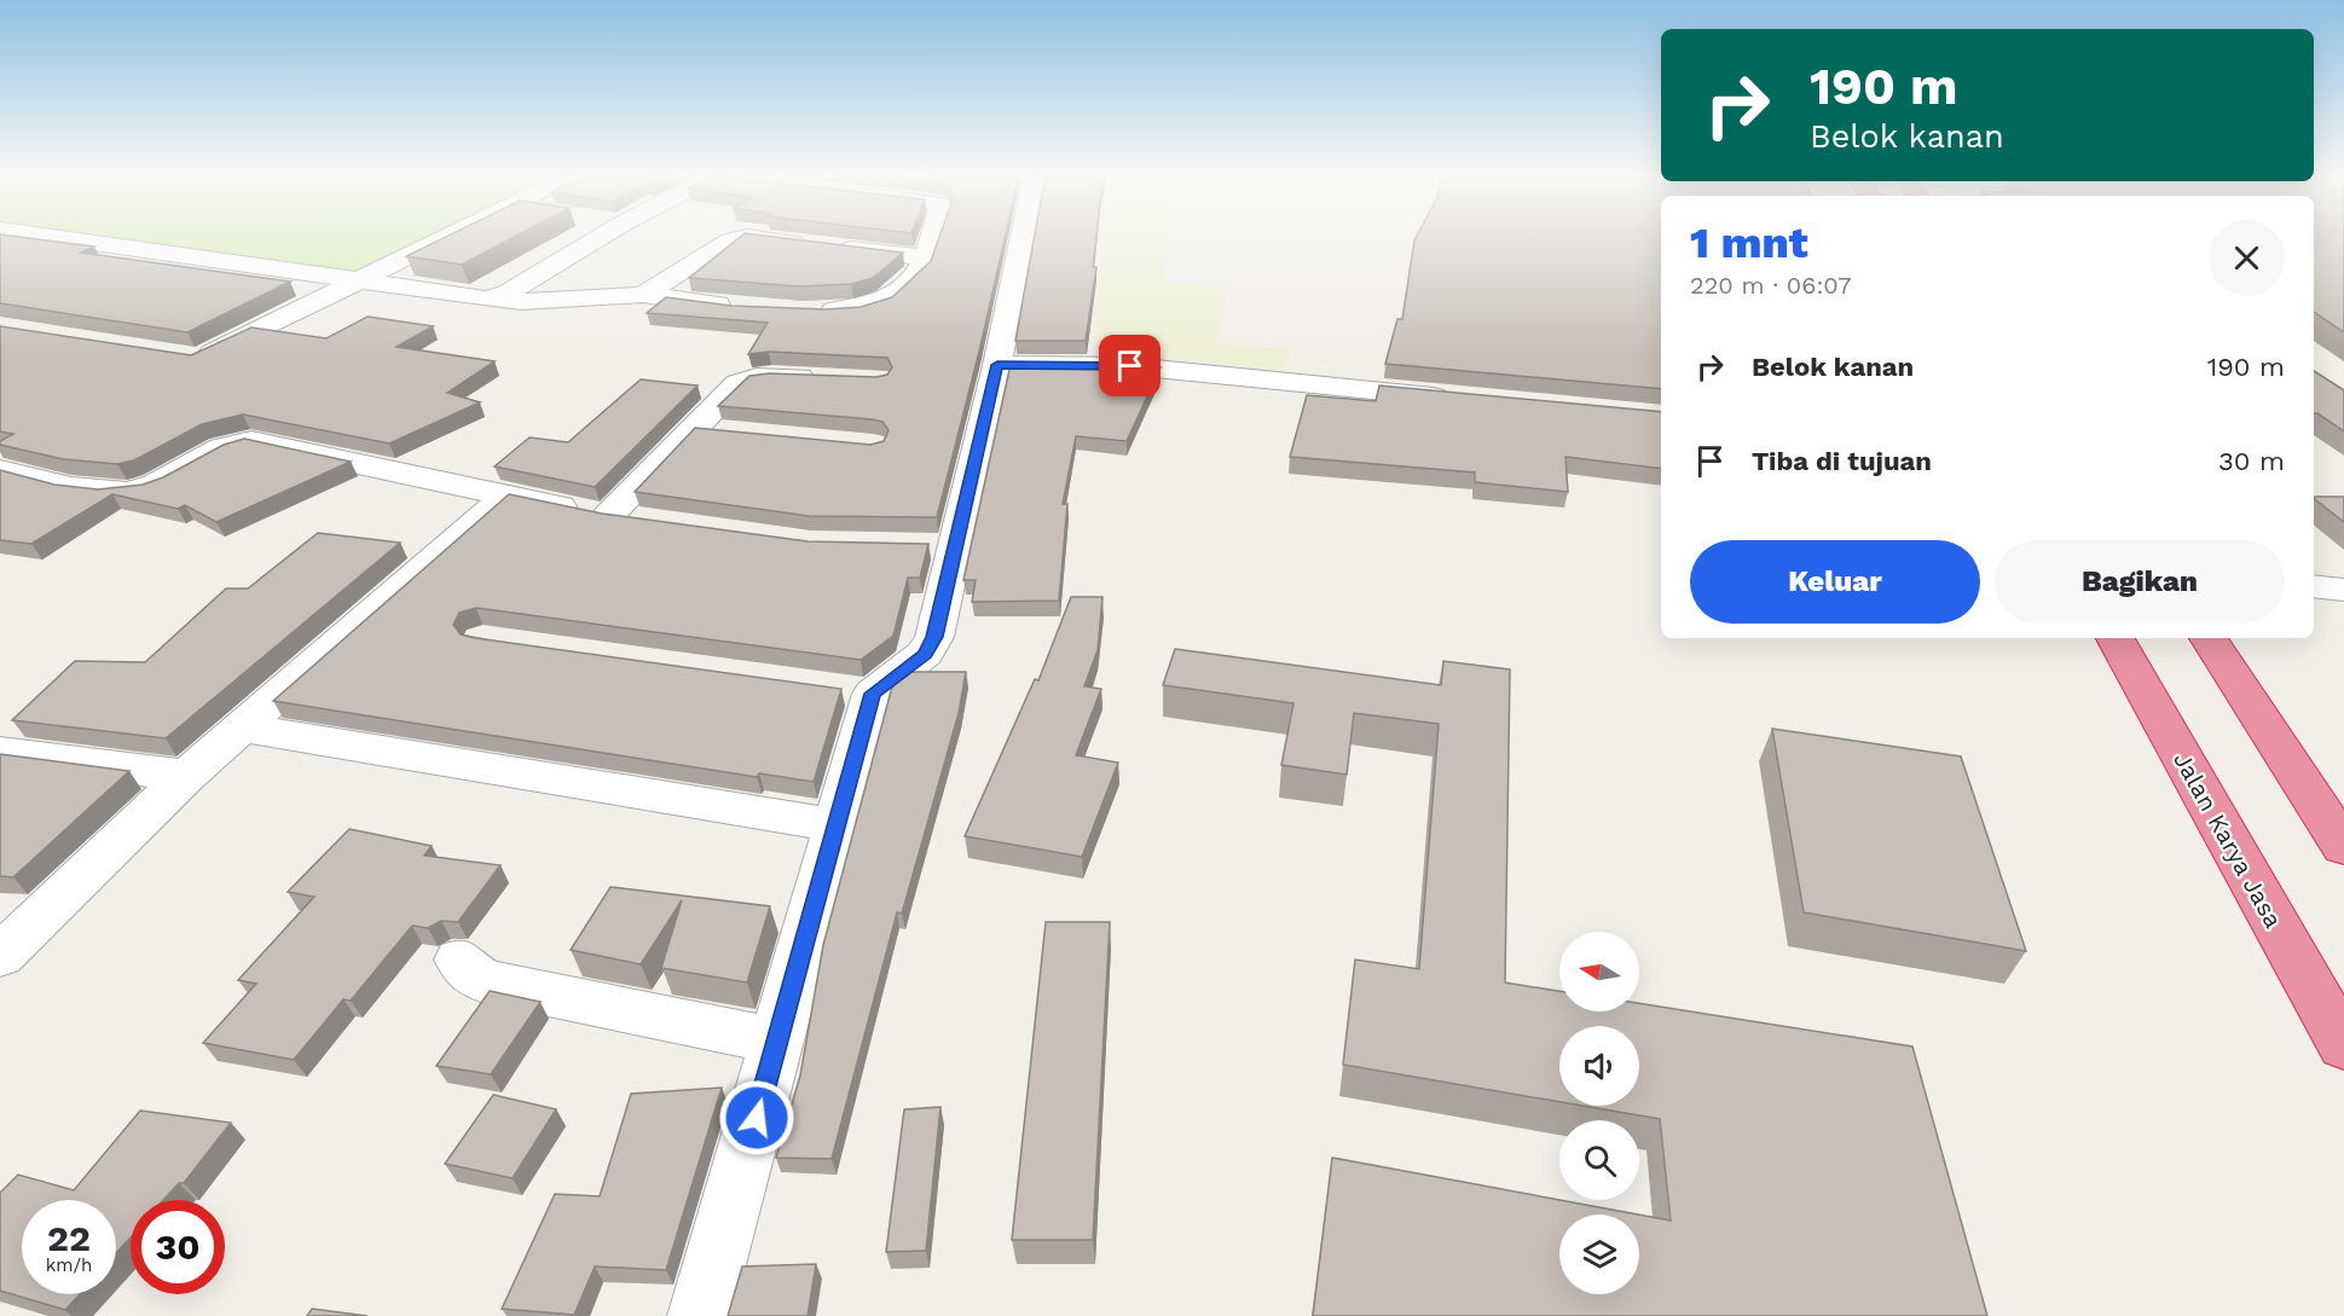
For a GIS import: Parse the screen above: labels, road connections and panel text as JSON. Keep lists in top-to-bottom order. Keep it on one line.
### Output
{"streets":{"highway":["Jalan Karya Jasa"]},"north":"left","page":{"turn":["190 m","Belok kanan"],"heading":["1 mnt","220 m · 06:07"],"list":[{"name":"Belok kanan","value":"190 m"},{"name":"Tiba di tujuan","value":"30 m"}],"buttons":["Keluar","Bagikan"],"speed":"22 km/h","limit":"30"}}
